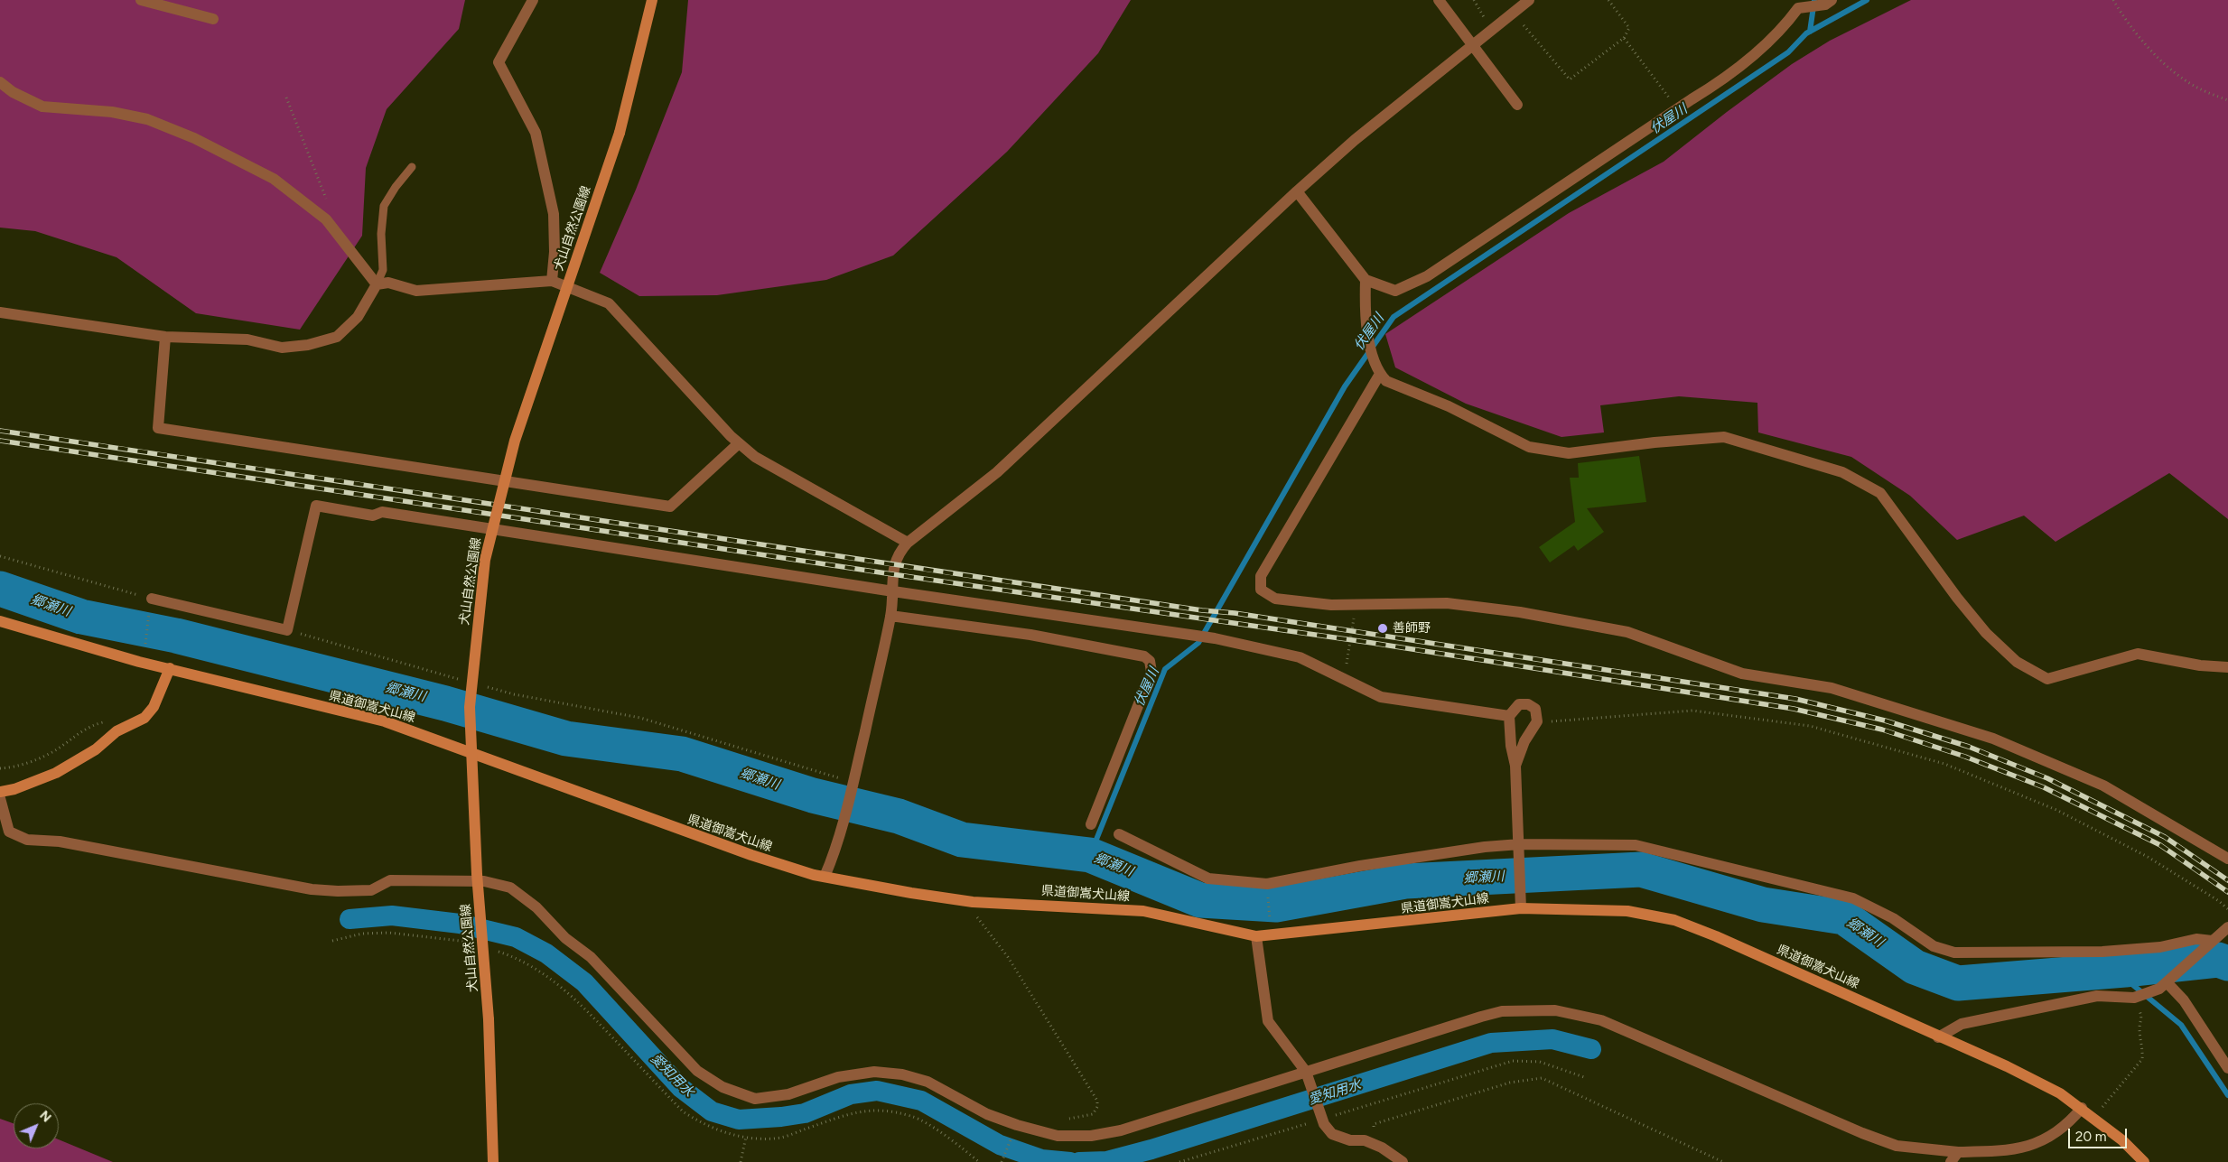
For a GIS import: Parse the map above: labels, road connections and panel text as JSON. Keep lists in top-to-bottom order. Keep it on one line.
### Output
{"streets":{"main road":["犬山自然公園線","県道御嵩犬山線"]},"water":["伏屋川","郷瀬川","愛知用水"],"places":["善師野"],"scale_bar":"20 m","north":"top right"}
